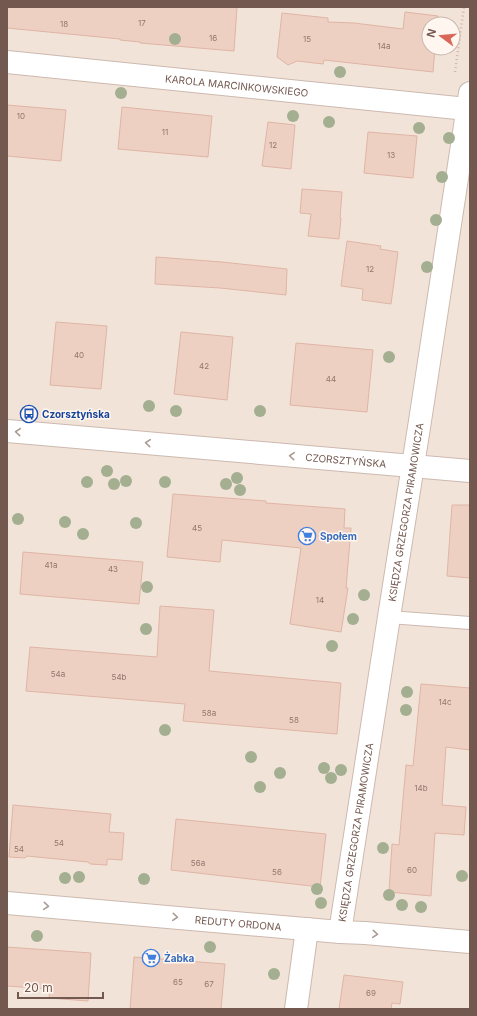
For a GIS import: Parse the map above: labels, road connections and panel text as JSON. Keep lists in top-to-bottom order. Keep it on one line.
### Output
{"streets":{"street":["KAROLA MARCINKOWSKIEGO","CZORSZTYŃSKA","KSIĘDZA GRZEGORZA PIRAMOWICZA","REDUTY ORDONA"]},"crossings":[["KAROLA MARCINKOWSKIEGO","KSIĘDZA GRZEGORZA PIRAMOWICZA"],["CZORSZTYŃSKA","KSIĘDZA GRZEGORZA PIRAMOWICZA"],["KSIĘDZA GRZEGORZA PIRAMOWICZA","REDUTY ORDONA"]],"one_way":["CZORSZTYŃSKA","REDUTY ORDONA"],"places":{"bus stop":["Czorsztyńska"],"supermarket":["Społem","Żabka"]},"house_numbers":["17","18","16","15","14a","10","11","12","13","12","40","42","44","45","41a","43","14","54a","54b","14c","58a","58","14b","54","54","56a","60","56","65","67","69"],"scale_bar":"20 m","north":"left"}
